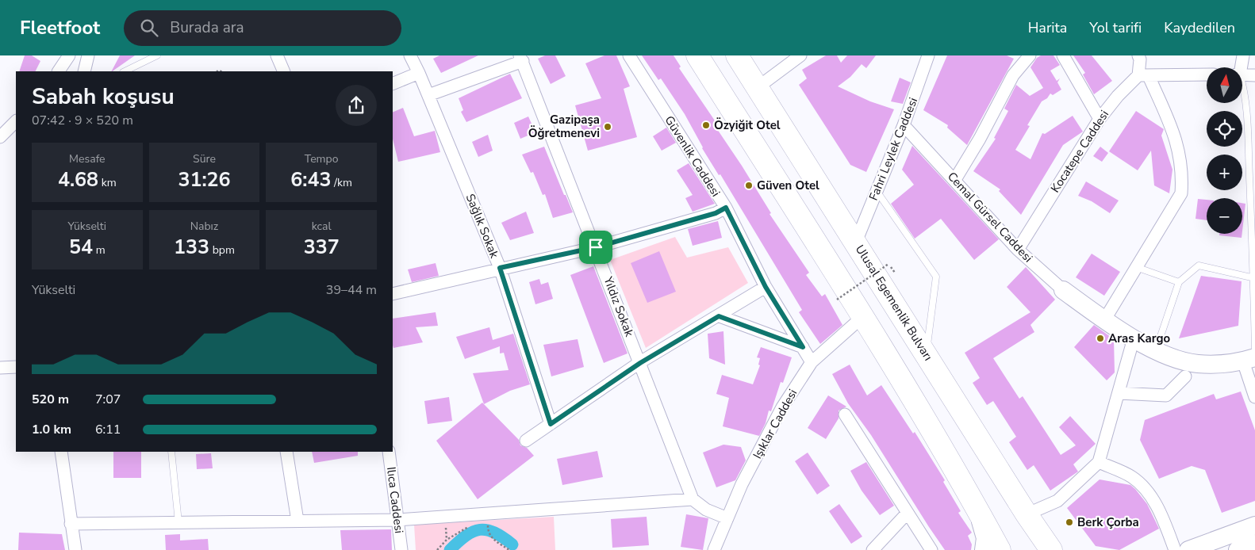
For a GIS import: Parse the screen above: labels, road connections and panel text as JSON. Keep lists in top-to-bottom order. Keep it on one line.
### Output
{"streets":{"highway":["Ulusal Egemenlik Bulvarı"],"street":["Fahri Leylek Caddesi","Kocatepe Caddesi","Güvenlik Caddesi","Cemal Gürsel Caddesi","Sağlık Sokak","Yıldız Sokak","Işıklar Caddesi","Ilıca Caddesi"]},"crossings":[["Fahri Leylek Caddesi","Cemal Gürsel Caddesi"],["Fahri Leylek Caddesi","Ulusal Egemenlik Bulvarı"],["Kocatepe Caddesi","Cemal Gürsel Caddesi"],["Güvenlik Caddesi","Işıklar Caddesi"]],"places":["Özyiğit Otel","Gazipaşa Öğretmenevi","Güven Otel","Aras Kargo","Berk Çorba"],"north":"top","page":{"header":"Fleetfoot","search":"Burada ara","nav":["Harita","Yol tarifi","Kaydedilen"],"map_buttons":["+","−"],"heading":["Sabah koşusu","07:42 · 9 × 520 m"],"stats":[["Mesafe","4.68 km"],["Süre","31:26"],["Tempo","6:43 /km"],["Yükselti","54 m"],["Nabız","133 bpm"],["kcal","337"]],"chart":["Yükselti","39–44 m"],"list":[{"name":"520 m","note":"7:07"},{"name":"1.0 km","note":"6:11"}]}}
